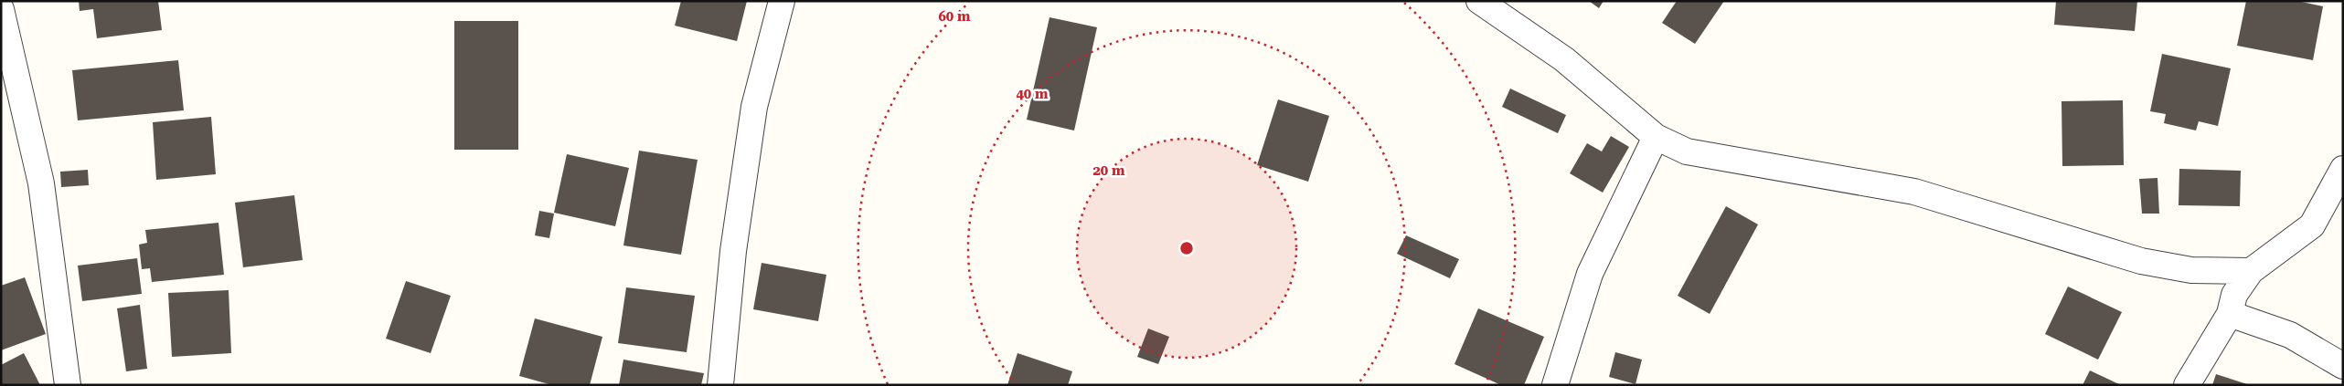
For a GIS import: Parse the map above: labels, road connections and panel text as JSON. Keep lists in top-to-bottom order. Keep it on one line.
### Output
{"rings":["60 m","40 m","20 m"]}
